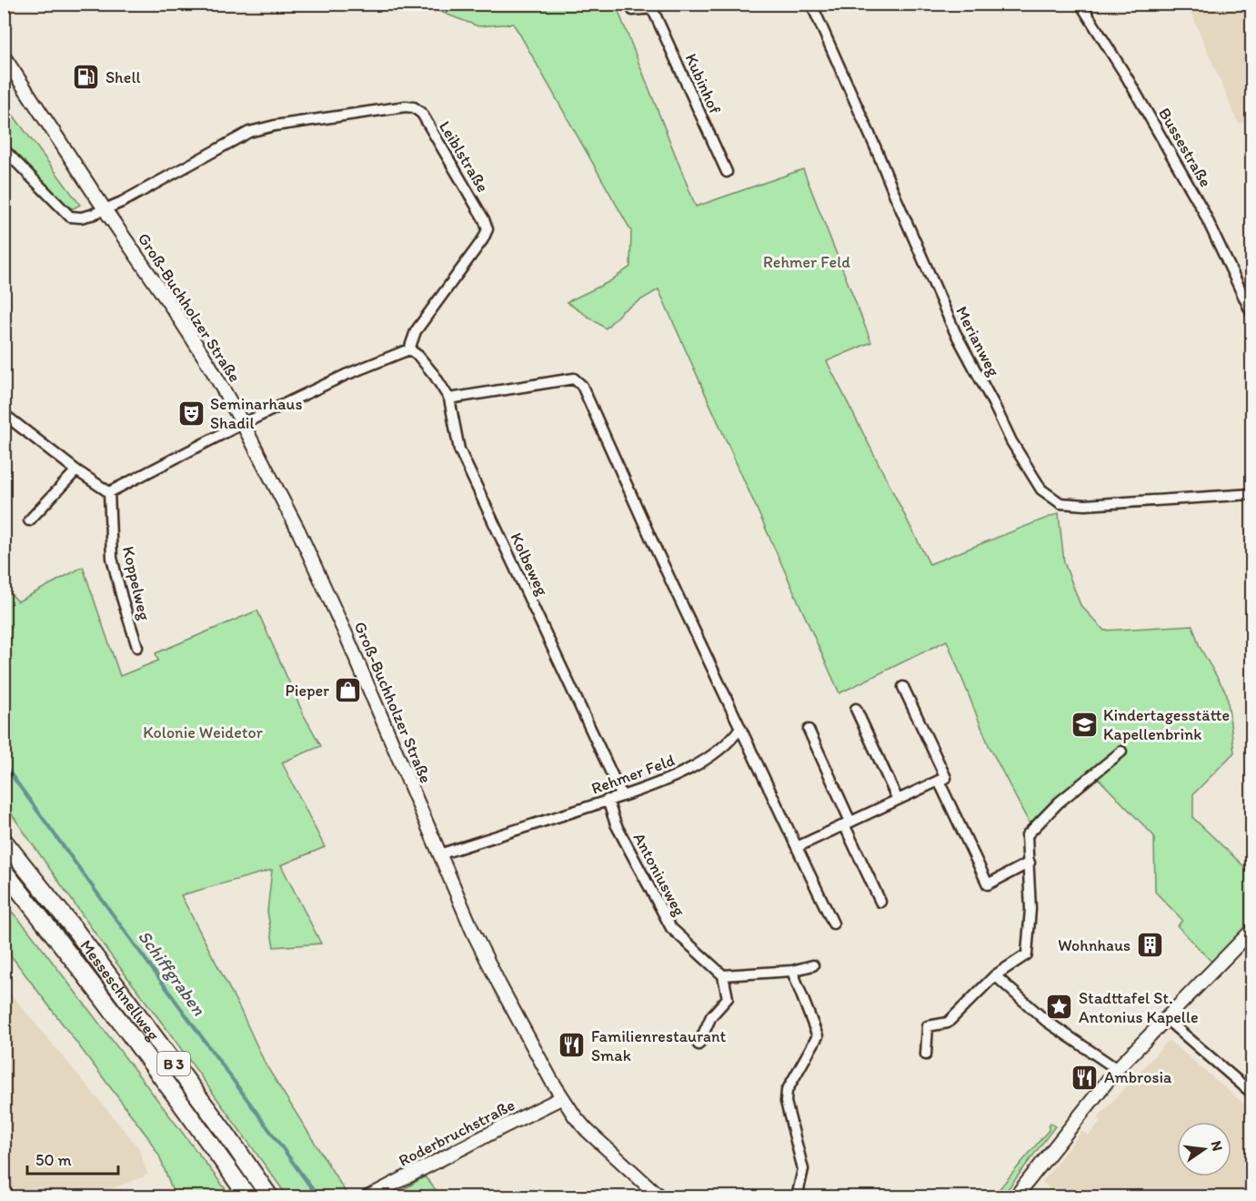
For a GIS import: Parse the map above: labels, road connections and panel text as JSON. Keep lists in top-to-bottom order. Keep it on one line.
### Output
{"streets":{"highway":["Messeschnellweg","B 3"],"street":["Kubinhof","Bussestraße","Leiblstraße","Groß-Buchholzer Straße","Merianweg","Kolbeweg","Koppelweg","Rehmer Feld","Antoniusweg","Roderbruchstraße"]},"crossings":[["Leiblstraße","Groß-Buchholzer Straße"],["Leiblstraße","Kolbeweg"],["Groß-Buchholzer Straße","Rehmer Feld"],["Groß-Buchholzer Straße","Roderbruchstraße"],["Kolbeweg","Rehmer Feld"],["Rehmer Feld","Antoniusweg"]],"water":["Schiffgraben"],"parks":["Rehmer Feld","Kolonie Weidetor"],"places":{"fuel station":["Shell"],"theatre":["Seminarhaus Shadil"],"shop":["Pieper"],"school or university":["Kindertagesstätte Kapellenbrink"],"building":["Wohnhaus"],"place":["Stadttafel St. Antonius Kapelle"],"restaurant":["Familienrestaurant Smak","Ambrosia"]},"scale_bar":"50 m","north":"right"}
